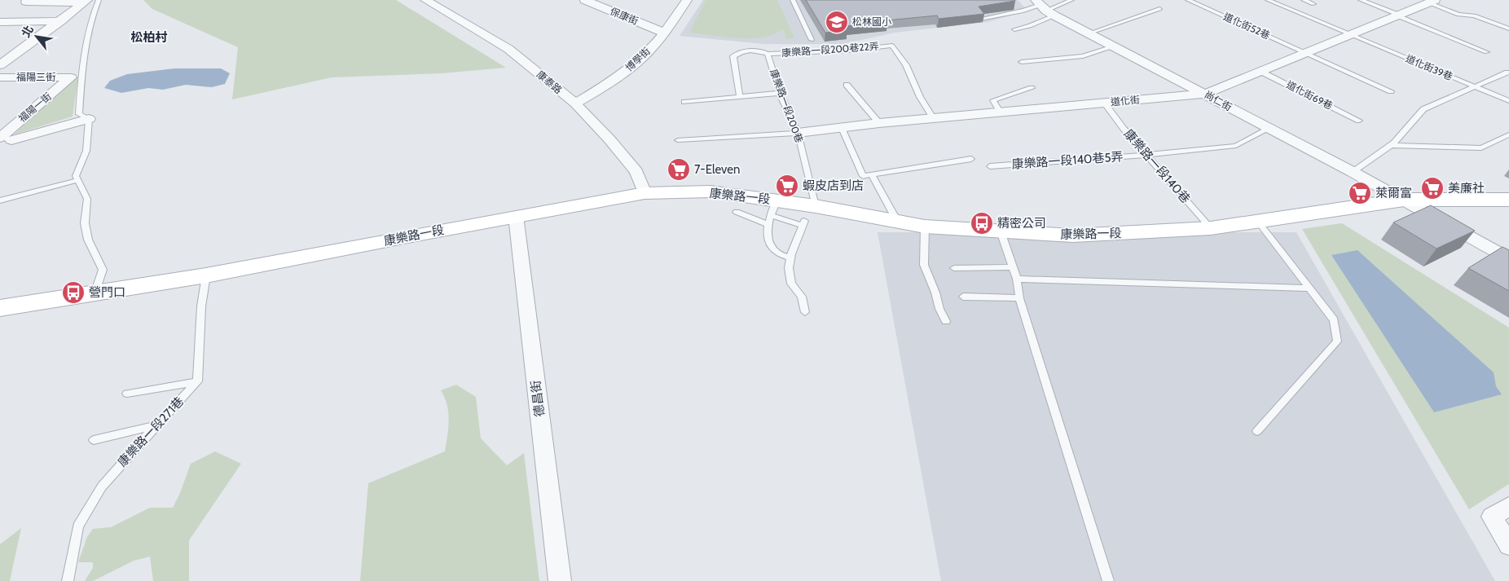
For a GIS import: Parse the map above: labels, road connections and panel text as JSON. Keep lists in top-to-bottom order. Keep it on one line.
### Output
{"streets":{"street":["保康街","博學街","福陽三街","康泰路","道化街","尚仁街","福陽一街","康樂路一段","德昌街"],"lane":["道化街52巷","康樂路一段200巷22弄","道化街39巷","道化街69巷","康樂路一段200巷","康樂路一段140巷5弄","康樂路一段140巷","康樂路一段271巷"]},"crossings":[["保康街","博學街"],["道化街52巷","道化街"],["康樂路一段200巷22弄","道化街"],["康樂路一段200巷22弄","康樂路一段200巷"],["博學街","康泰路"],["道化街39巷","道化街"],["福陽三街","福陽一街"],["康泰路","康樂路一段"],["道化街69巷","道化街"],["道化街","尚仁街"],["道化街","康樂路一段200巷"],["道化街","康樂路一段140巷"],["尚仁街","康樂路一段140巷5弄"],["尚仁街","康樂路一段"],["康樂路一段200巷","康樂路一段"],["康樂路一段140巷5弄","康樂路一段140巷"],["康樂路一段140巷","康樂路一段"],["康樂路一段","德昌街"]],"districts":["松柏村"],"places":{"school or university":["松林國小"],"supermarket":["7-Eleven","蝦皮店到店","美廉社","萊爾富"],"bus stop":["精密公司","營門口"]},"north":"top left"}
